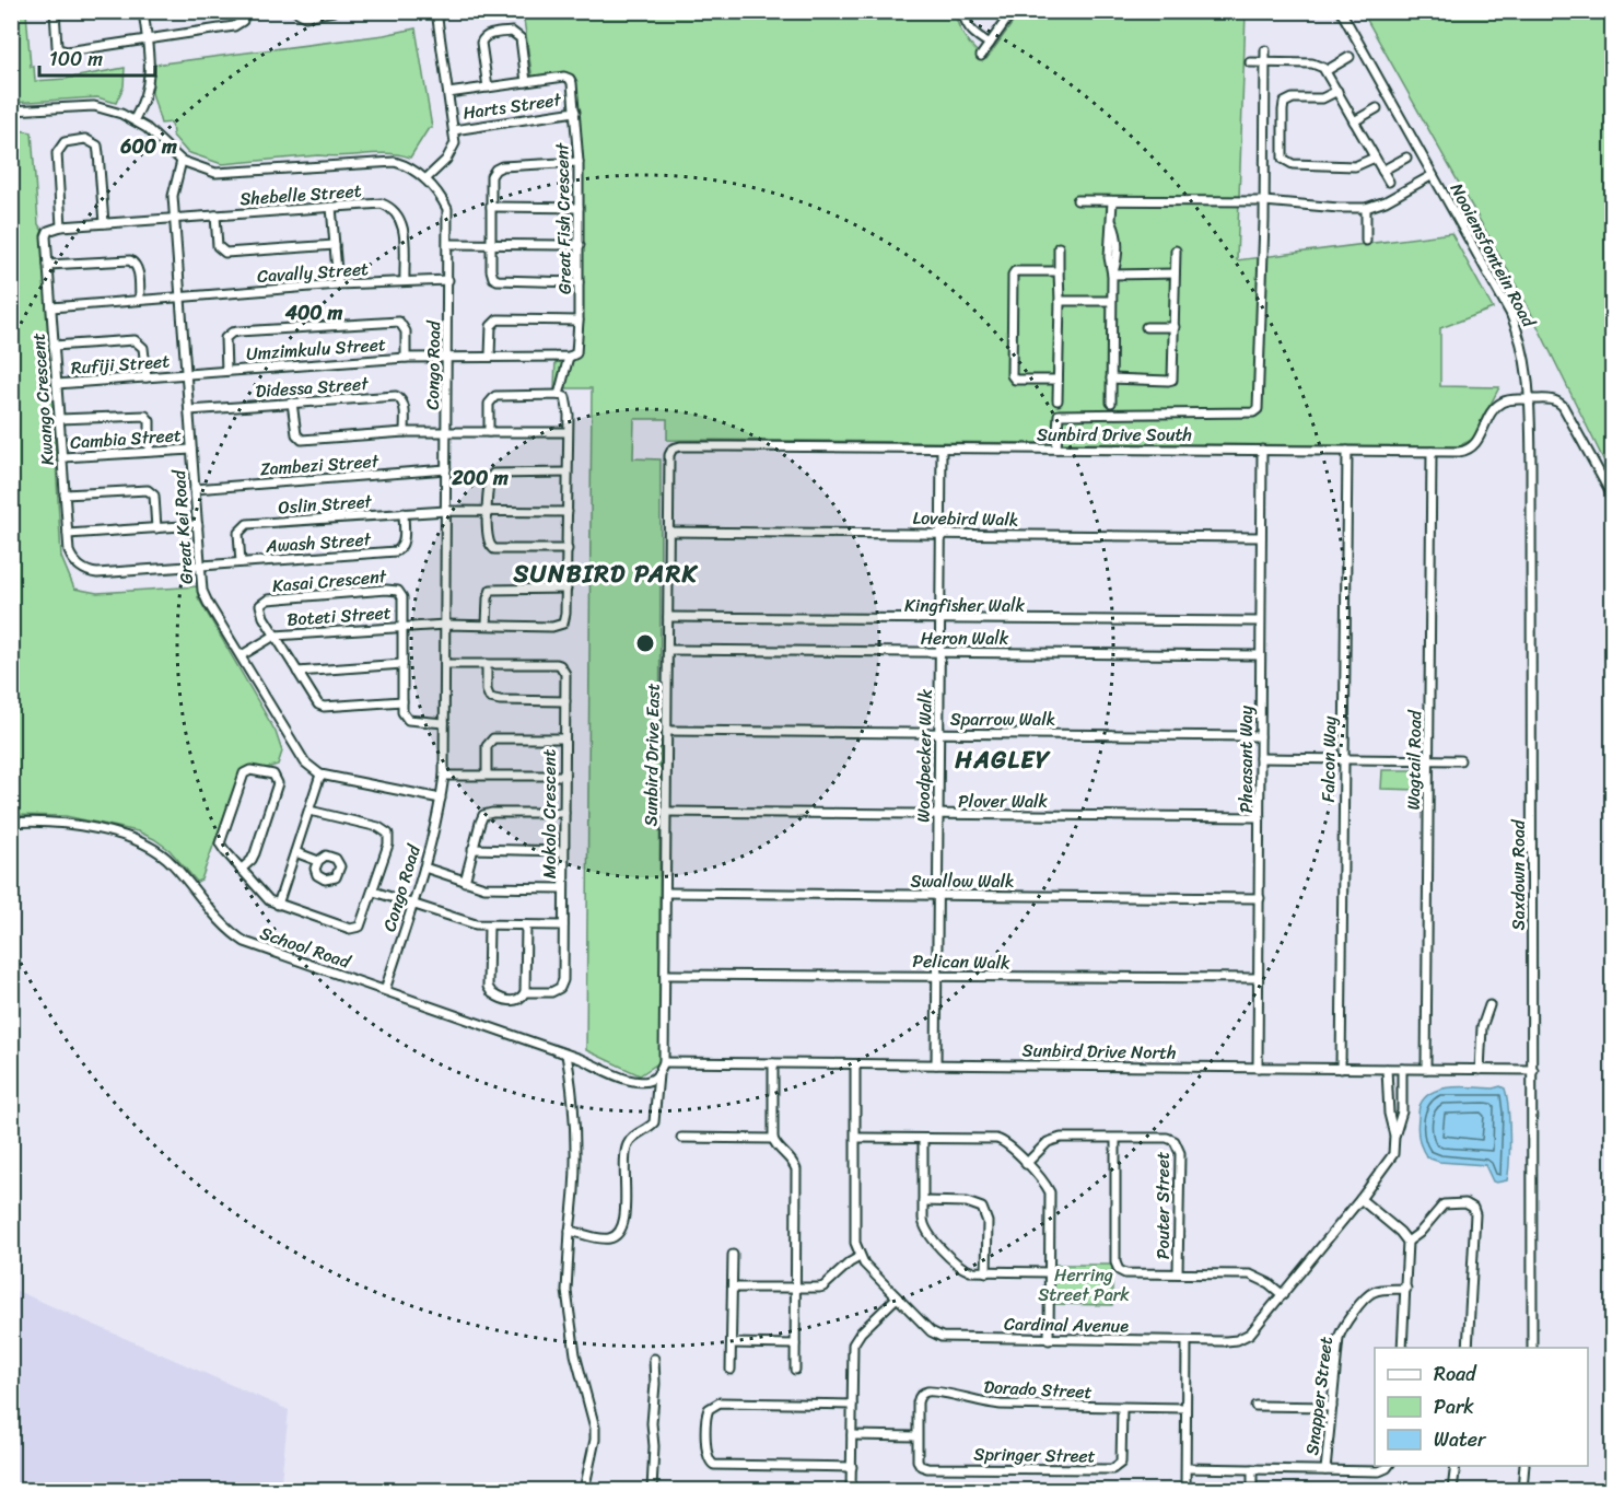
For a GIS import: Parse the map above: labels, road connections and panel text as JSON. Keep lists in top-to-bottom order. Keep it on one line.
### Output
{"streets":{"street":["Harts Street","Shebelle Street","Great Fish Crescent","Nooiensfontein Road","Cavally Street","Umzimkulu Street","Rufiji Street","Congo Road","Didessa Street","Kwango Crescent","Sunbird Drive South","Cambia Street","Zambezi Street","Oslin Street","Lovebird Walk","Great Kei Road","Awash Street","Kasai Crescent","Kingfisher Walk","Boteti Street","Heron Walk","Sparrow Walk","Sunbird Drive East","Woodpecker Walk","Pheasant Way","Falcon Way","Wagtail Road","Plover Walk","Mokolo Crescent","Saxdown Road","Swallow Walk","School Road","Pelican Walk","Sunbird Drive North","Pouter Street","Cardinal Avenue","Dorado Street","Snapper Street","Springer Street"]},"crossings":[["Harts Street","Great Fish Crescent"],["Shebelle Street","Cavally Street"],["Shebelle Street","Great Kei Road"],["Nooiensfontein Road","Sunbird Drive South"],["Nooiensfontein Road","Saxdown Road"],["Cavally Street","Congo Road"],["Cavally Street","Kwango Crescent"],["Cavally Street","Great Kei Road"],["Umzimkulu Street","Rufiji Street"],["Umzimkulu Street","Congo Road"],["Umzimkulu Street","Great Kei Road"],["Rufiji Street","Kwango Crescent"],["Rufiji Street","Great Kei Road"],["Congo Road","Zambezi Street"],["Congo Road","Oslin Street"],["Congo Road","Great Kei Road"],["Congo Road","Boteti Street"],["Congo Road","Mokolo Crescent"],["Congo Road","School Road"],["Didessa Street","Great Kei Road"],["Kwango Crescent","Cambia Street"],["Kwango Crescent","Great Kei Road"],["Kwango Crescent","Awash Street"],["Sunbird Drive South","Sunbird Drive East"],["Sunbird Drive South","Woodpecker Walk"],["Sunbird Drive South","Pheasant Way"],["Sunbird Drive South","Falcon Way"],["Sunbird Drive South","Wagtail Road"],["Sunbird Drive South","Saxdown Road"],["Cambia Street","Great Kei Road"],["Zambezi Street","Great Kei Road"],["Oslin Street","Awash Street"],["Lovebird Walk","Sunbird Drive East"],["Lovebird Walk","Woodpecker Walk"],["Lovebird Walk","Pheasant Way"],["Great Kei Road","Awash Street"],["Great Kei Road","Boteti Street"],["Kasai Crescent","Boteti Street"],["Kingfisher Walk","Sunbird Drive East"],["Kingfisher Walk","Woodpecker Walk"],["Kingfisher Walk","Pheasant Way"],["Heron Walk","Sunbird Drive East"],["Heron Walk","Woodpecker Walk"],["Heron Walk","Pheasant Way"],["Sparrow Walk","Sunbird Drive East"],["Sparrow Walk","Woodpecker Walk"],["Sparrow Walk","Pheasant Way"],["Sunbird Drive East","Plover Walk"],["Sunbird Drive East","Swallow Walk"],["Sunbird Drive East","Pelican Walk"],["Sunbird Drive East","Sunbird Drive North"],["Woodpecker Walk","Plover Walk"],["Woodpecker Walk","Swallow Walk"],["Woodpecker Walk","Pelican Walk"],["Woodpecker Walk","Sunbird Drive North"],["Pheasant Way","Plover Walk"],["Pheasant Way","Swallow Walk"],["Pheasant Way","Pelican Walk"],["Pheasant Way","Sunbird Drive North"],["Falcon Way","Sunbird Drive North"],["Wagtail Road","Sunbird Drive North"],["Saxdown Road","Sunbird Drive North"],["Sunbird Drive North","Cardinal Avenue"],["Dorado Street","Springer Street"]],"districts":["SUNBIRD PARK","HAGLEY"],"parks":["Herring Street Park"],"legend":["Road","Park","Water"],"scale_bar":"100 m","rings":["600 m","400 m","200 m"]}
